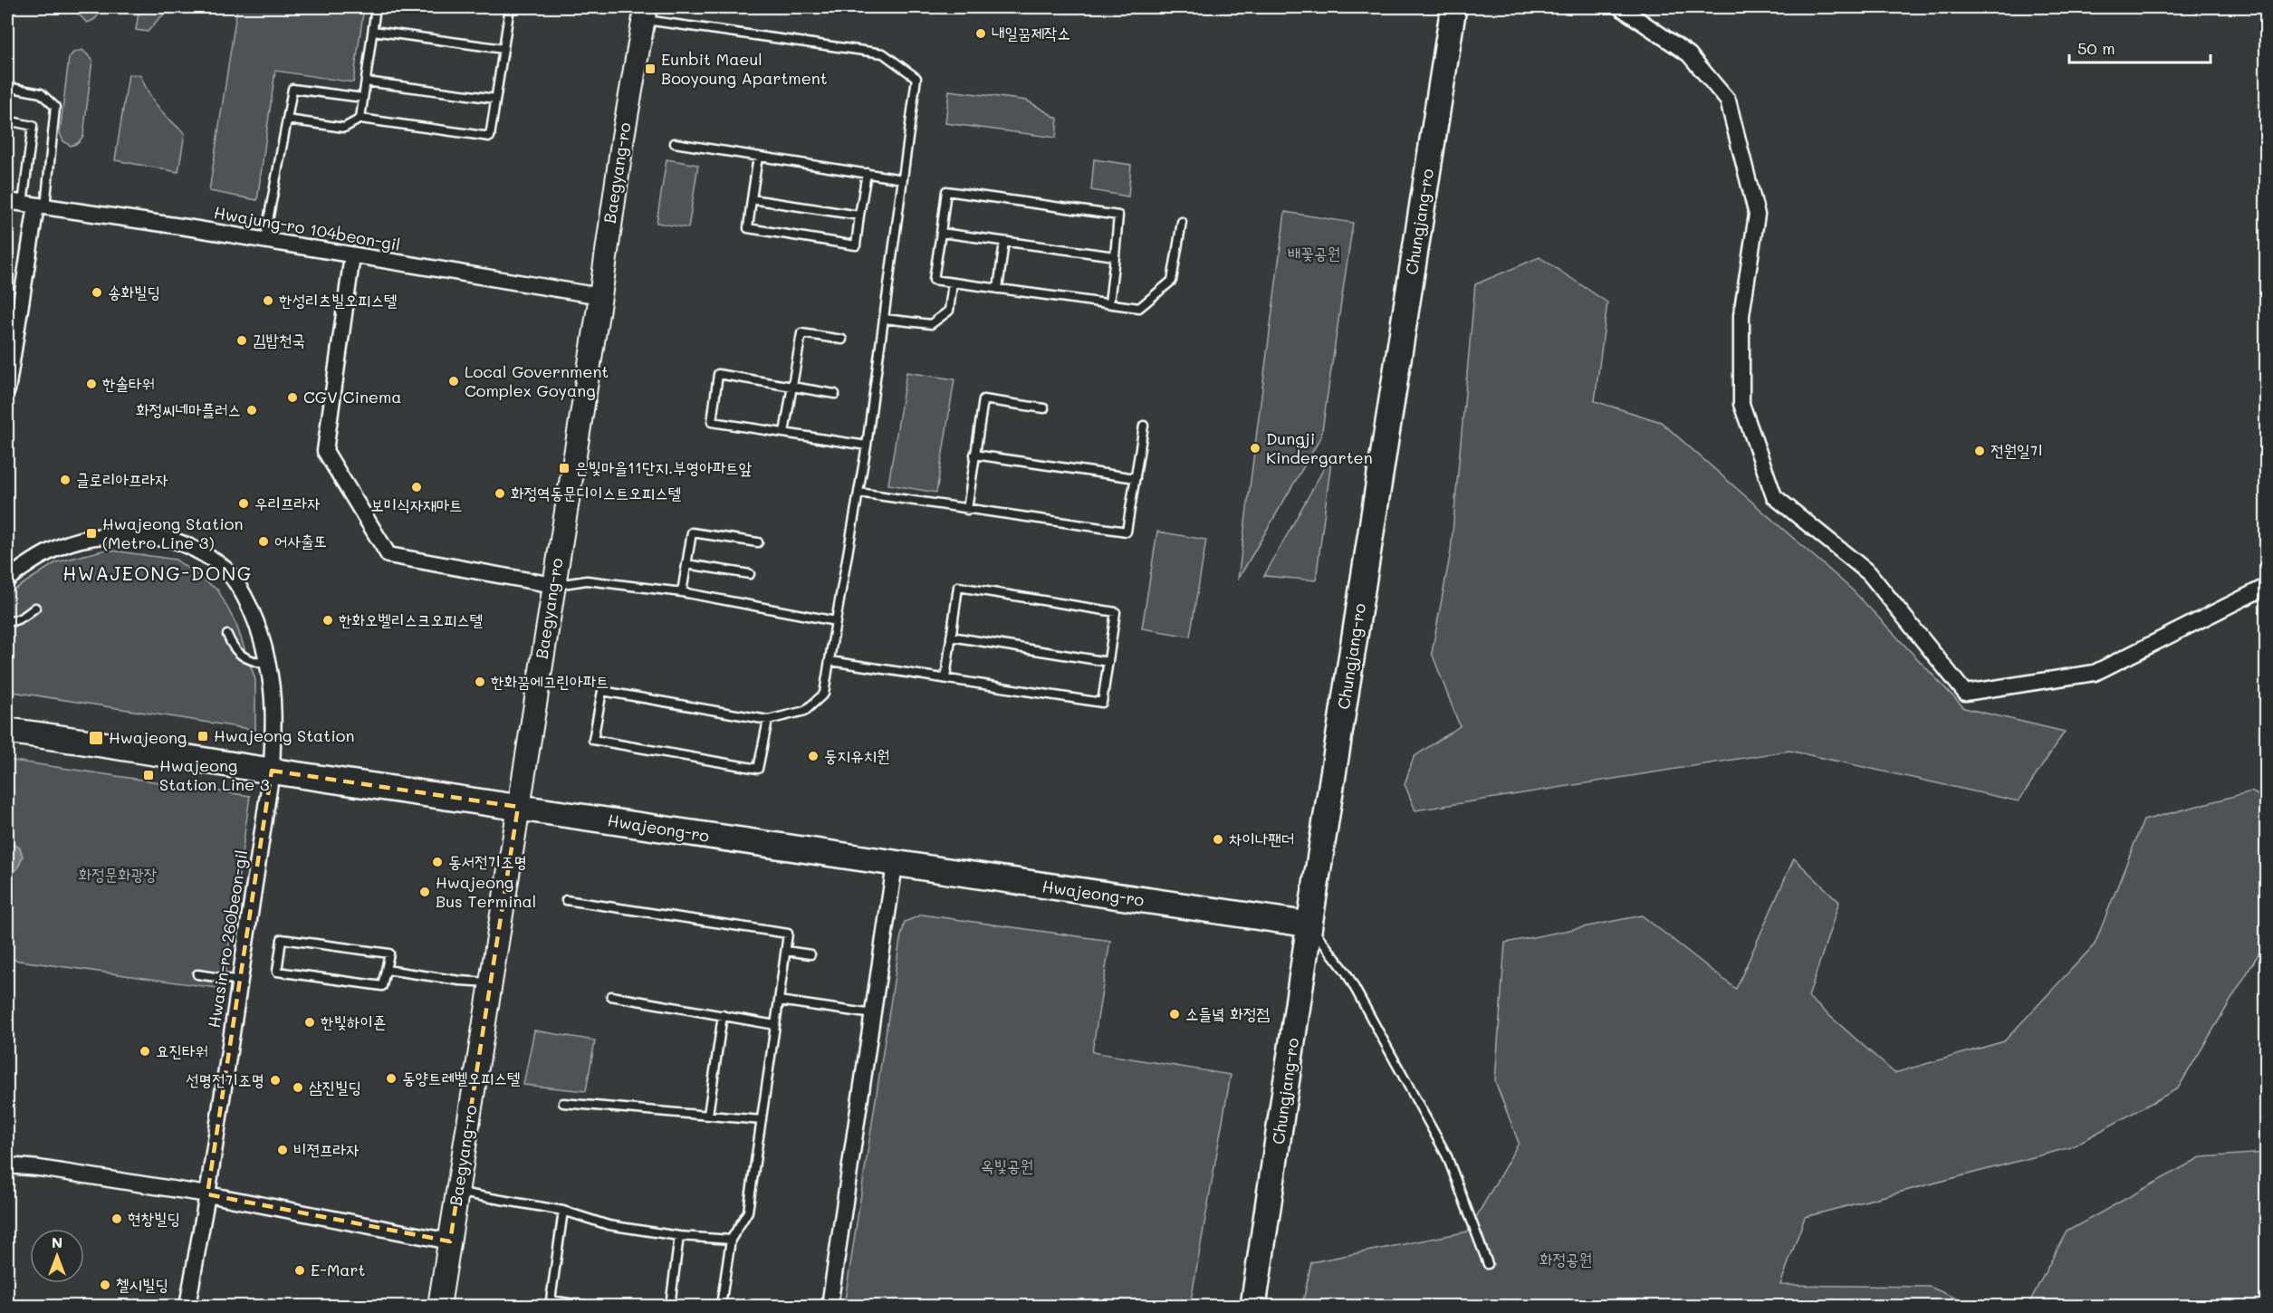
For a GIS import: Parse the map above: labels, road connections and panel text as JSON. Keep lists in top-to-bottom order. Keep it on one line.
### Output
{"streets":{"main road":["Chungjang-ro","Hwajeong-ro"],"street":["Baegyang-ro","Hwajung-ro 104beon-gil","Hwasin-ro 260beon-gil"]},"crossings":[["Baegyang-ro","Hwajung-ro 104beon-gil"],["Baegyang-ro","Hwajeong-ro"],["Chungjang-ro","Hwajeong-ro"],["Hwajeong-ro","Hwasin-ro 260beon-gil"]],"districts":["HWAJEONG-DONG"],"parks":["배꽃공원","화정문화광장","옥빛공원","화정공원"],"places":{"other":["내일꿈제작소","송화빌딩","한성리츠빌오피스텔","김밥천국","Local Government Complex Goyang","한솔타워","CGV Cinema","화정씨네마플러스","Dungji Kindergarten","전원일기","글로리아프라자","보미식자재마트","화정역동문디이스트오피스텔","우리프라자","어사출또","한화오벨리스크오피스텔","한화꿈에그린아파트","둥지유치원","차이나팬더","동서전기조명","Hwajeong Bus Terminal","소들녘 화정점","한빛하이죤","요진타워","동양트레벨오피스텔","선명전기조명","삼진빌딩","비젼프라자","현창빌딩","E-Mart","첼시빌딩"],"transit":["Eunbit Maeul Booyoung Apartment","은빛마을11단지.부영아파트앞","Hwajeong Station (Metro Line 3)","Hwajeong Station","Hwajeong","Hwajeong Station Line 3"]},"scale_bar":"50 m","north":"top"}
